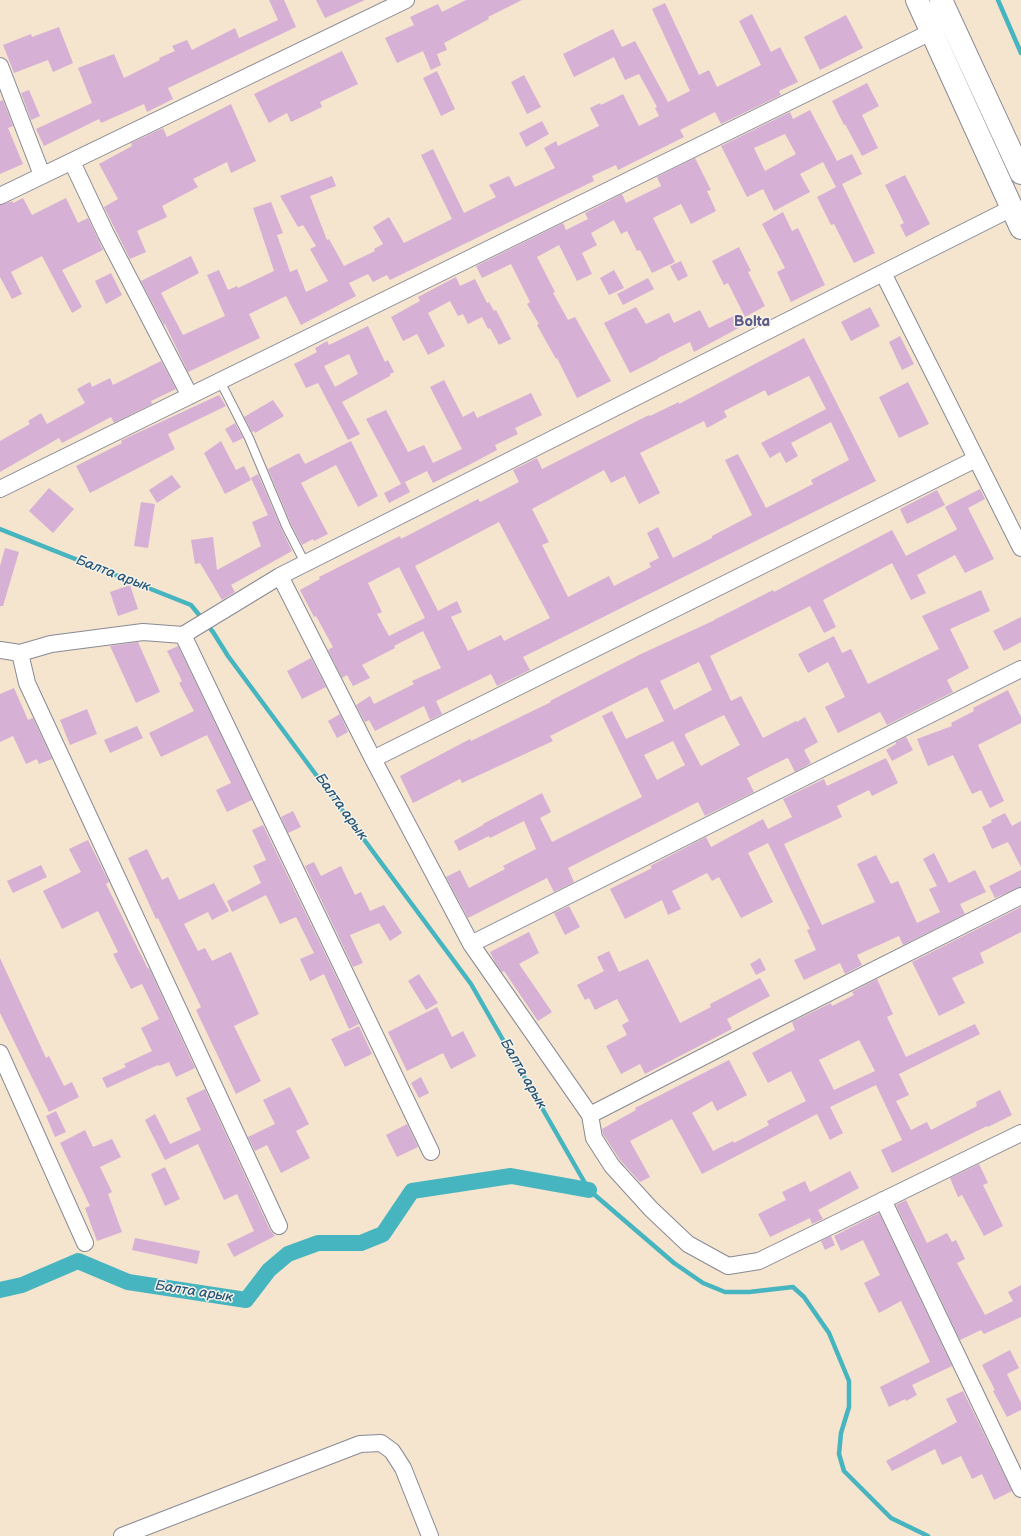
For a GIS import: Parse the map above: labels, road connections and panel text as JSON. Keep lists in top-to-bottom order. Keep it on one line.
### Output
{"districts":["Bolta"],"water":["Балта арык"]}
